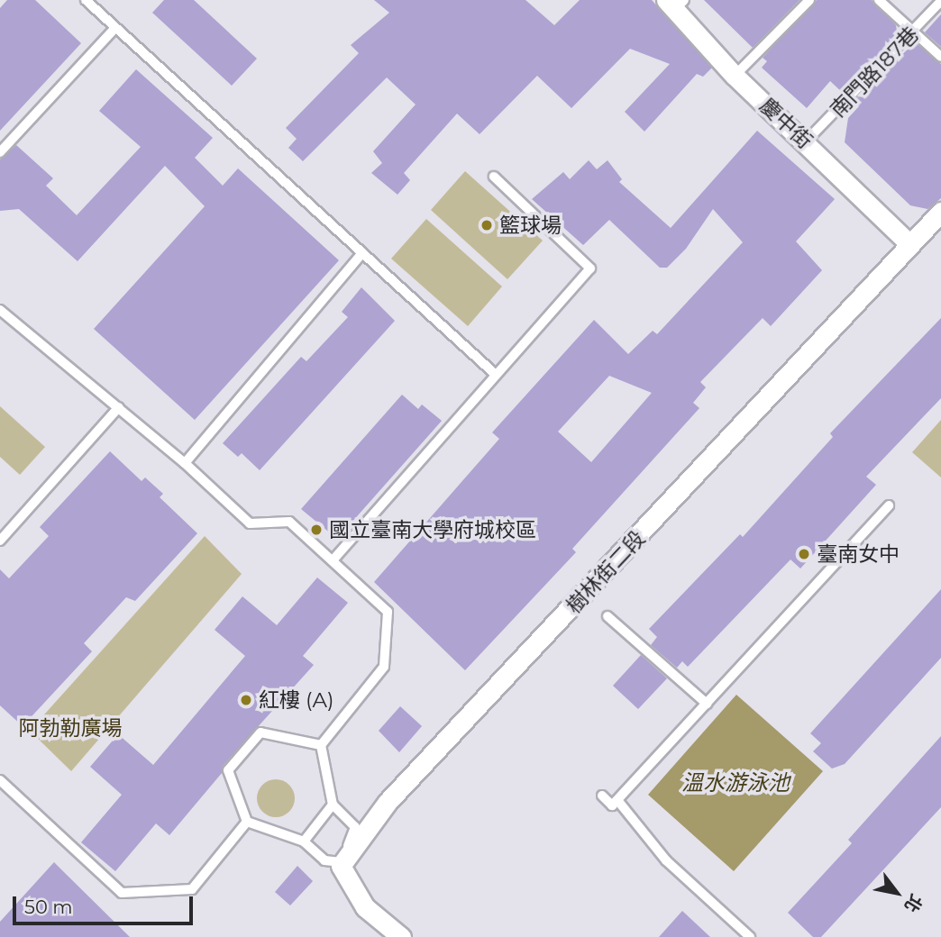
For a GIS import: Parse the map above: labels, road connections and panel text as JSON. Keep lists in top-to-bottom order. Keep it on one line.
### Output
{"streets":{"street":["慶中街","樹林街二段"],"lane":["南門路187巷"]},"crossings":[["南門路187巷","慶中街"],["慶中街","樹林街二段"]],"water":["溫水游泳池"],"parks":["阿勃勒廣場"],"places":["籃球場","國立臺南大學府城校區","臺南女中","紅樓 (A)"],"scale_bar":"50 m","north":"bottom right"}
